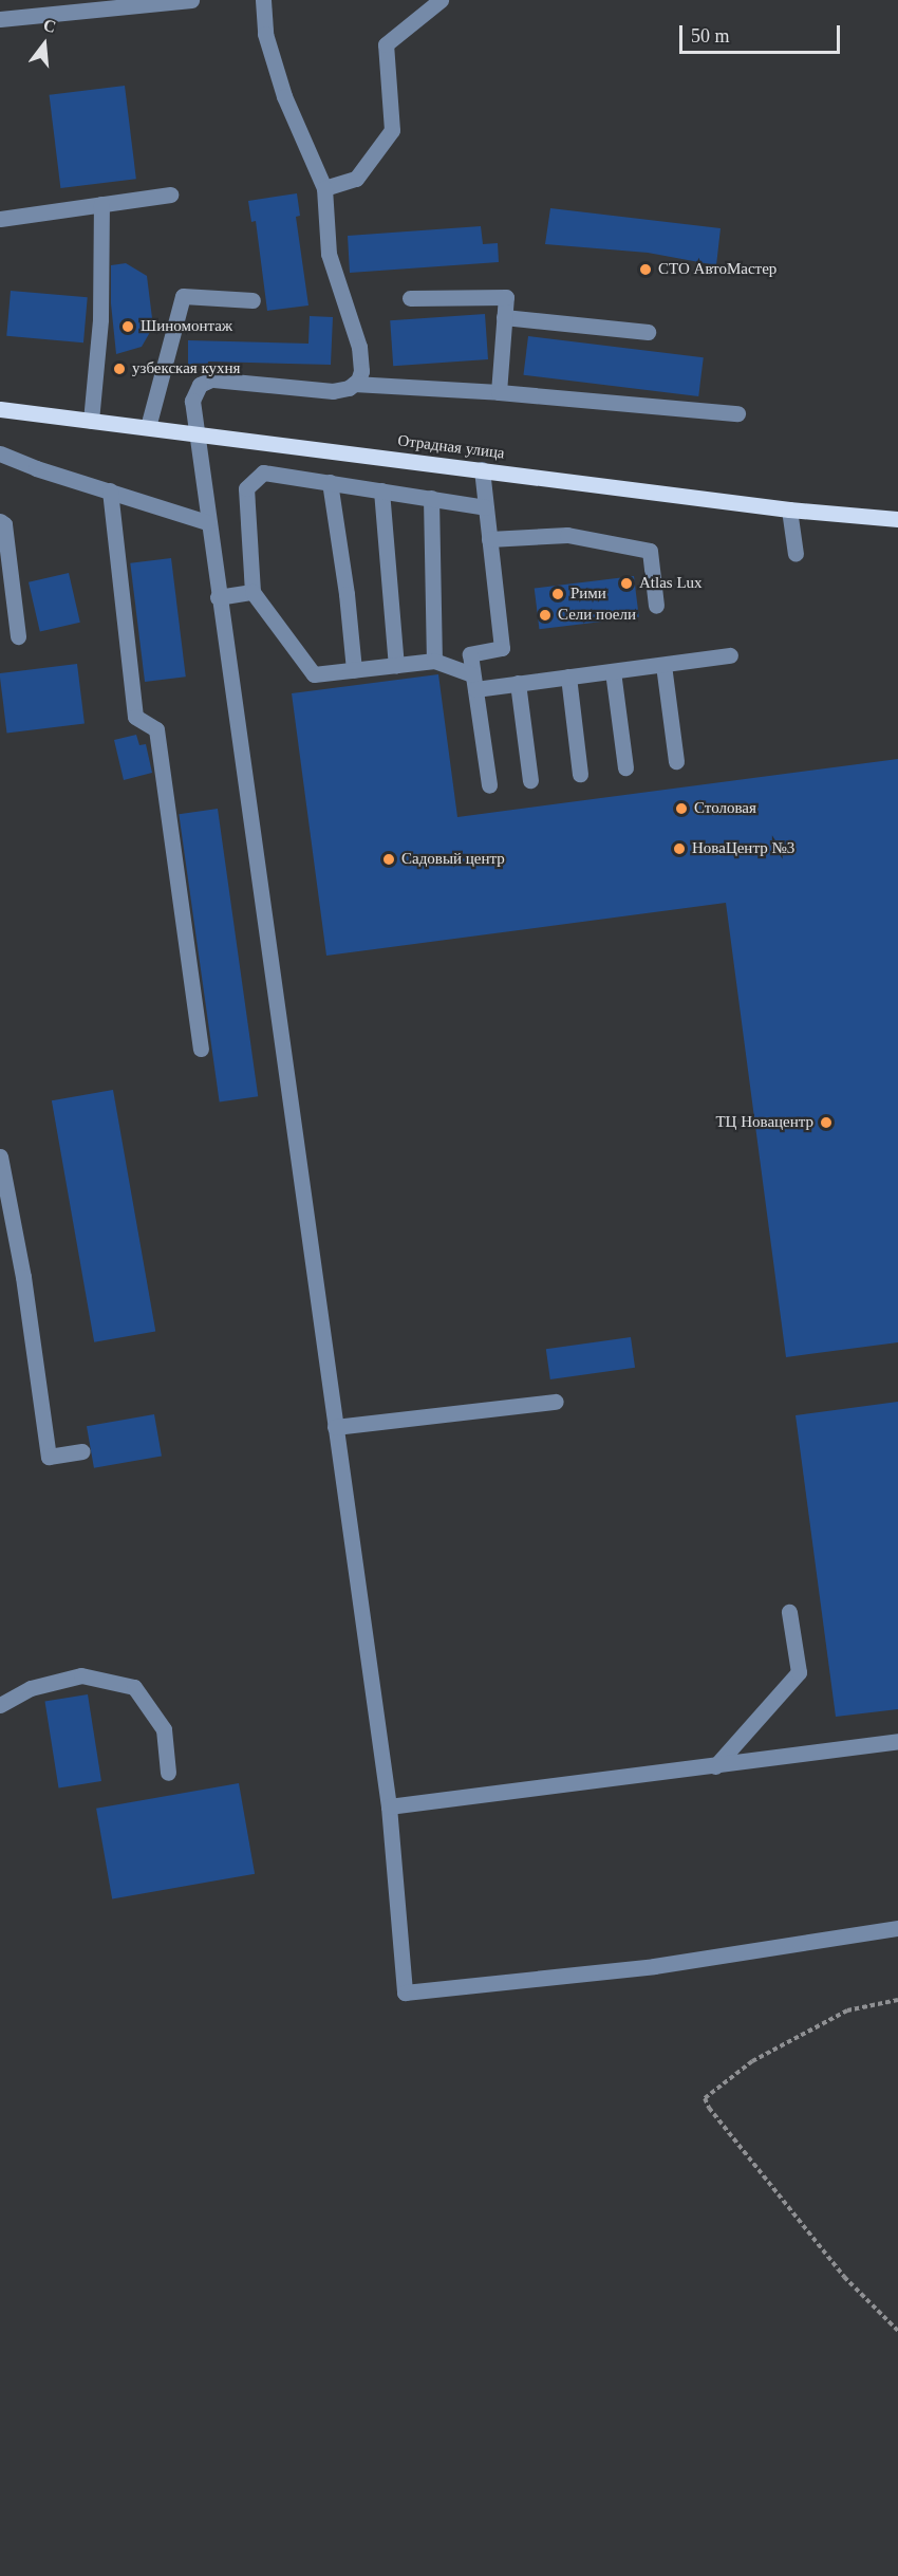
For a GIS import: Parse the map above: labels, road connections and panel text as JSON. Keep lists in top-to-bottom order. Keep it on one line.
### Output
{"streets":{"main road":["Отрадная улица"]},"places":["СТО АвтоМастер","Шиномонтаж","узбекская кухня","Atlas Lux","Рими","Сели поели","Столовая","НоваЦентр №3","Садовый центр","ТЦ Новацентр"],"scale_bar":"50 m","north":"top"}
